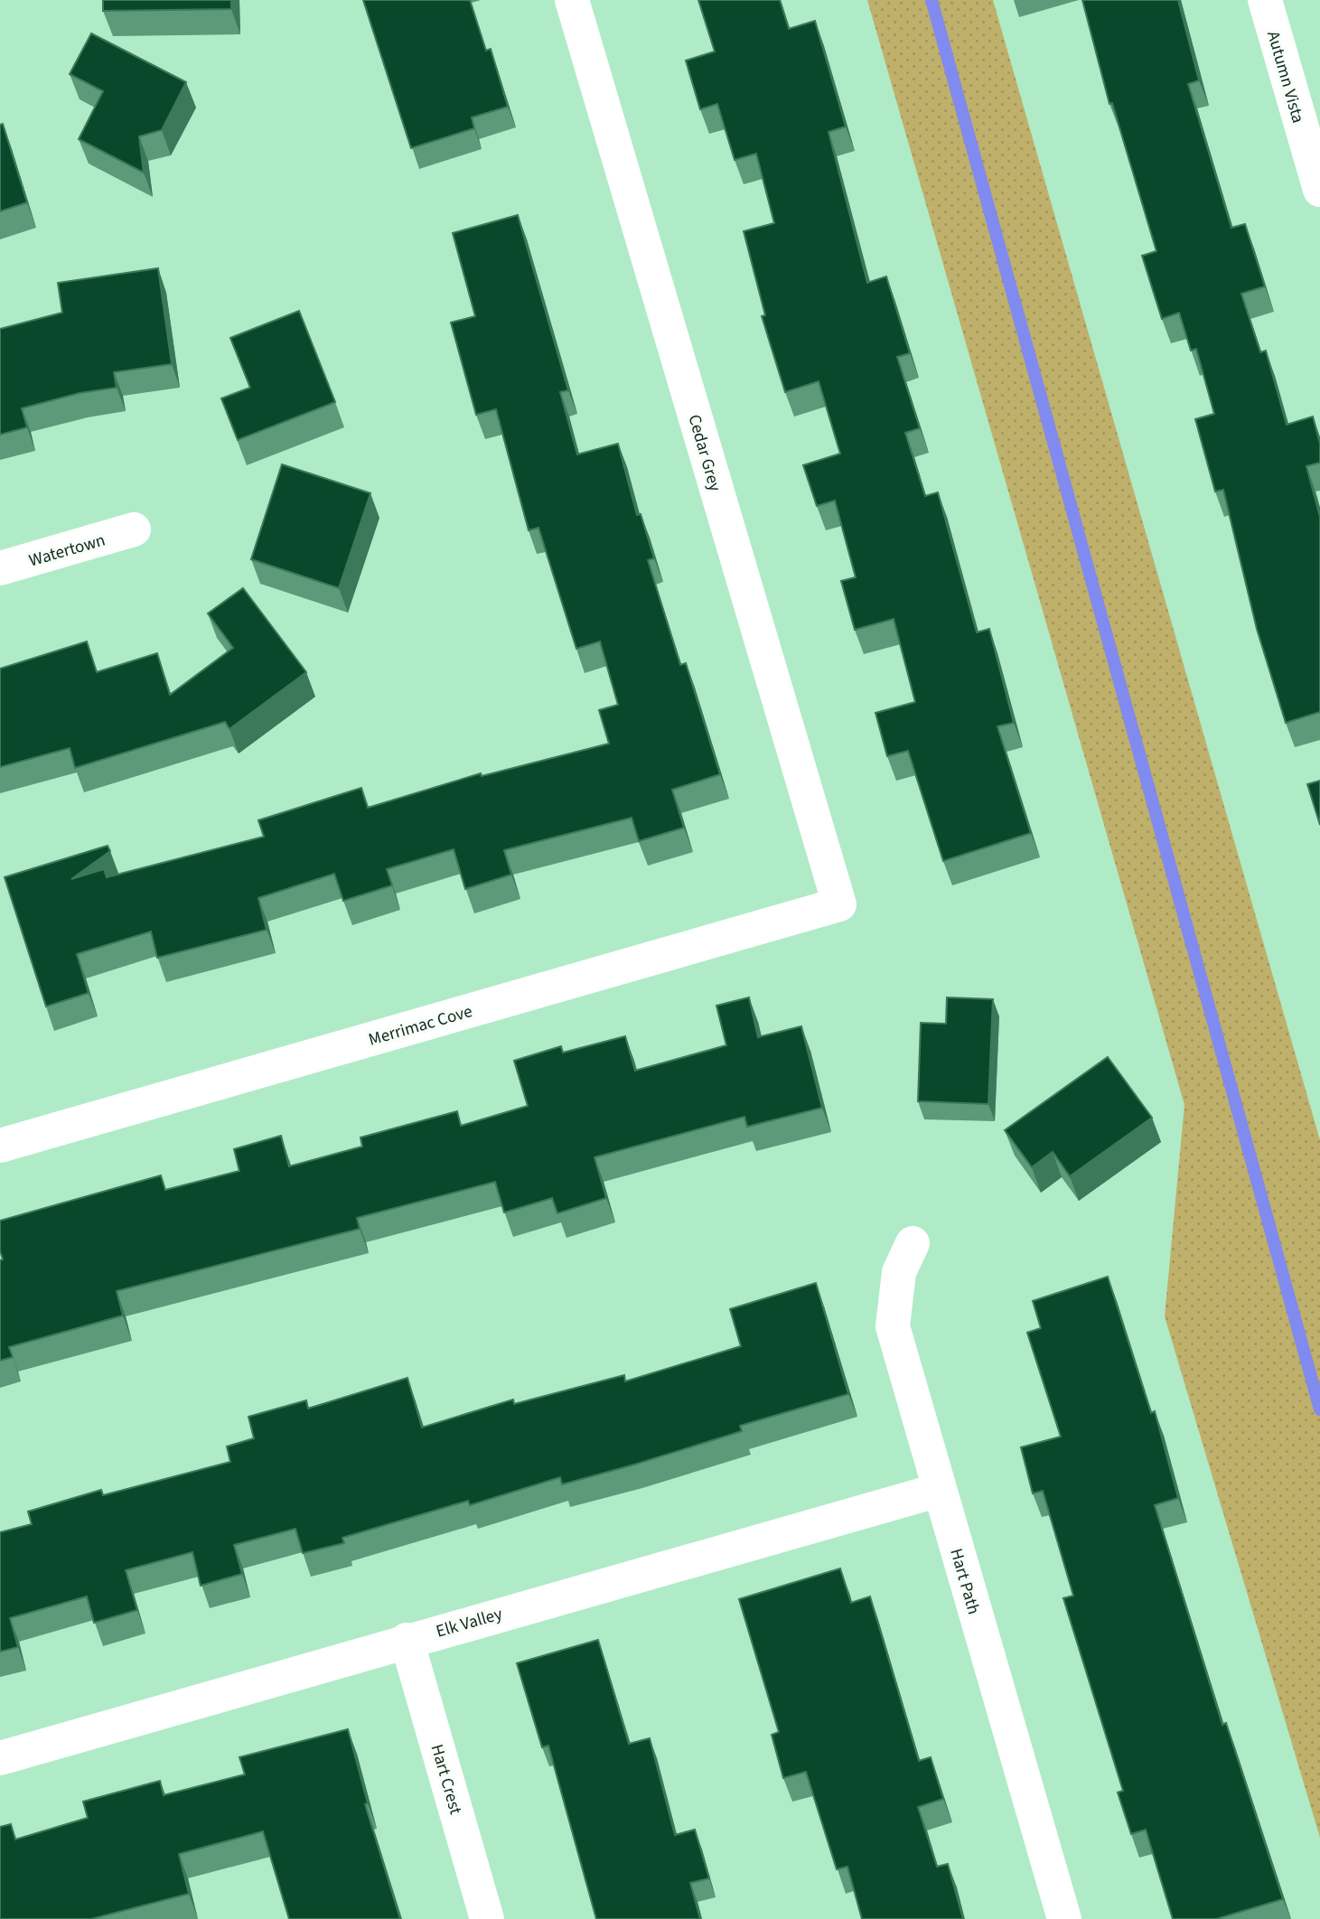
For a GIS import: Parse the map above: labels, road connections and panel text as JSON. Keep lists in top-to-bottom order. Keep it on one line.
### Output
{"streets":{"street":["Autumn Vista","Cedar Grey","Watertown","Merrimac Cove","Hart Path","Elk Valley","Hart Crest"]},"crossings":[["Cedar Grey","Merrimac Cove"],["Hart Path","Elk Valley"],["Elk Valley","Hart Crest"]]}
